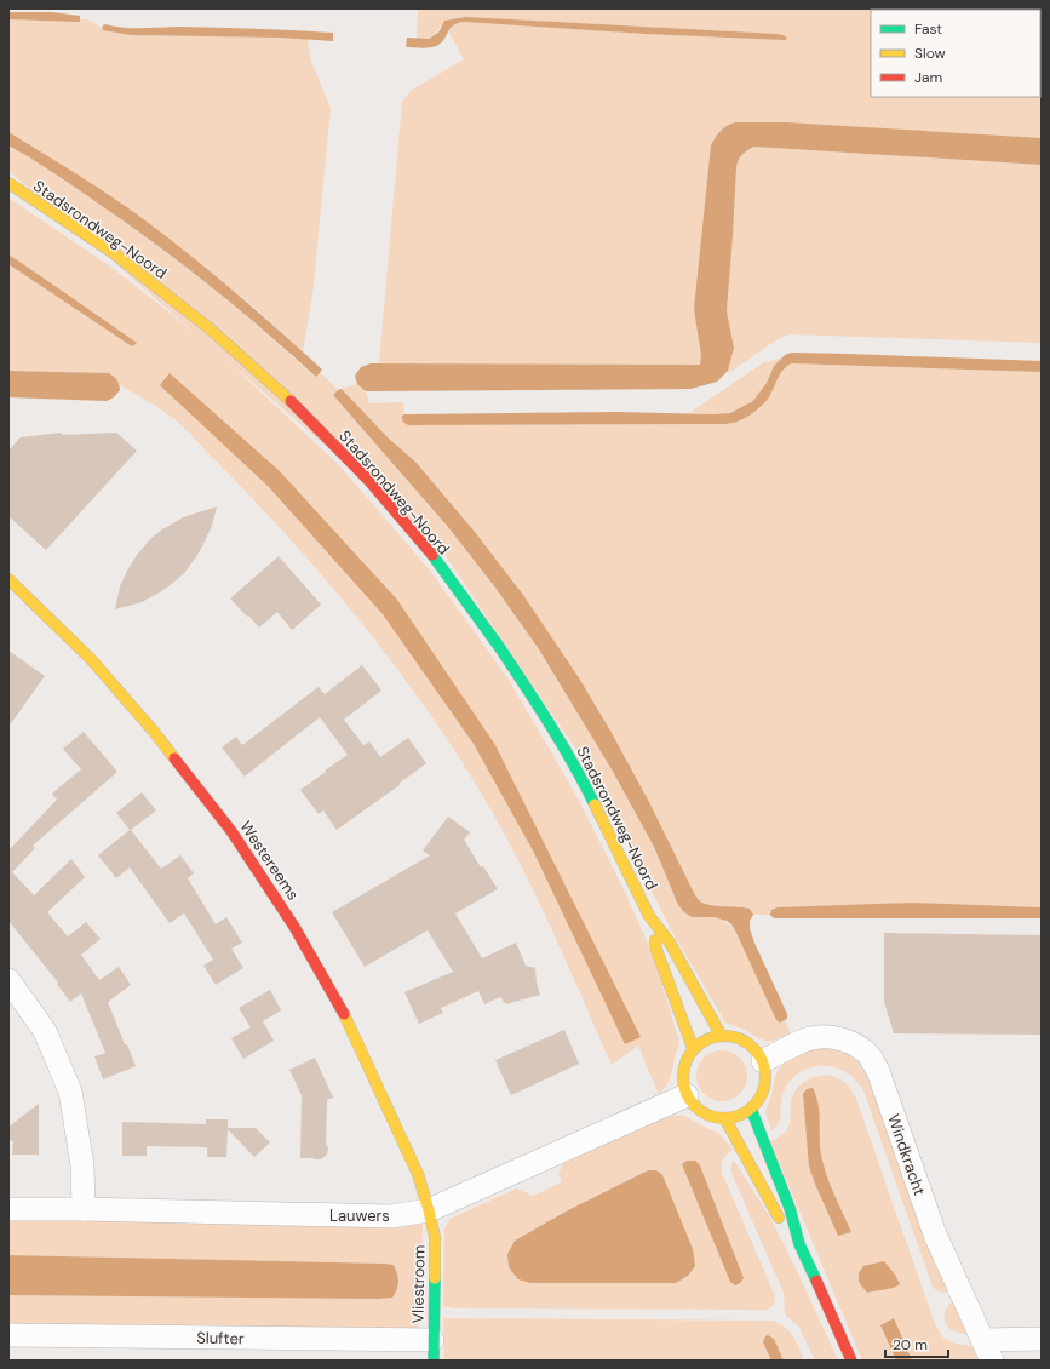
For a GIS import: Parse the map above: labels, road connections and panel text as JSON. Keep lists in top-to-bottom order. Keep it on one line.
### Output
{"streets":{"main road":["Stadsrondweg-Noord","Westereems","Vliestroom"],"street":["Windkracht","Lauwers","Slufter"]},"crossings":[["Stadsrondweg-Noord","Windkracht"],["Stadsrondweg-Noord","Lauwers"],["Westereems","Lauwers"],["Westereems","Vliestroom"],["Windkracht","Lauwers"],["Lauwers","Vliestroom"],["Vliestroom","Slufter"]],"legend":["Fast","Slow","Jam"],"scale_bar":"20 m"}
